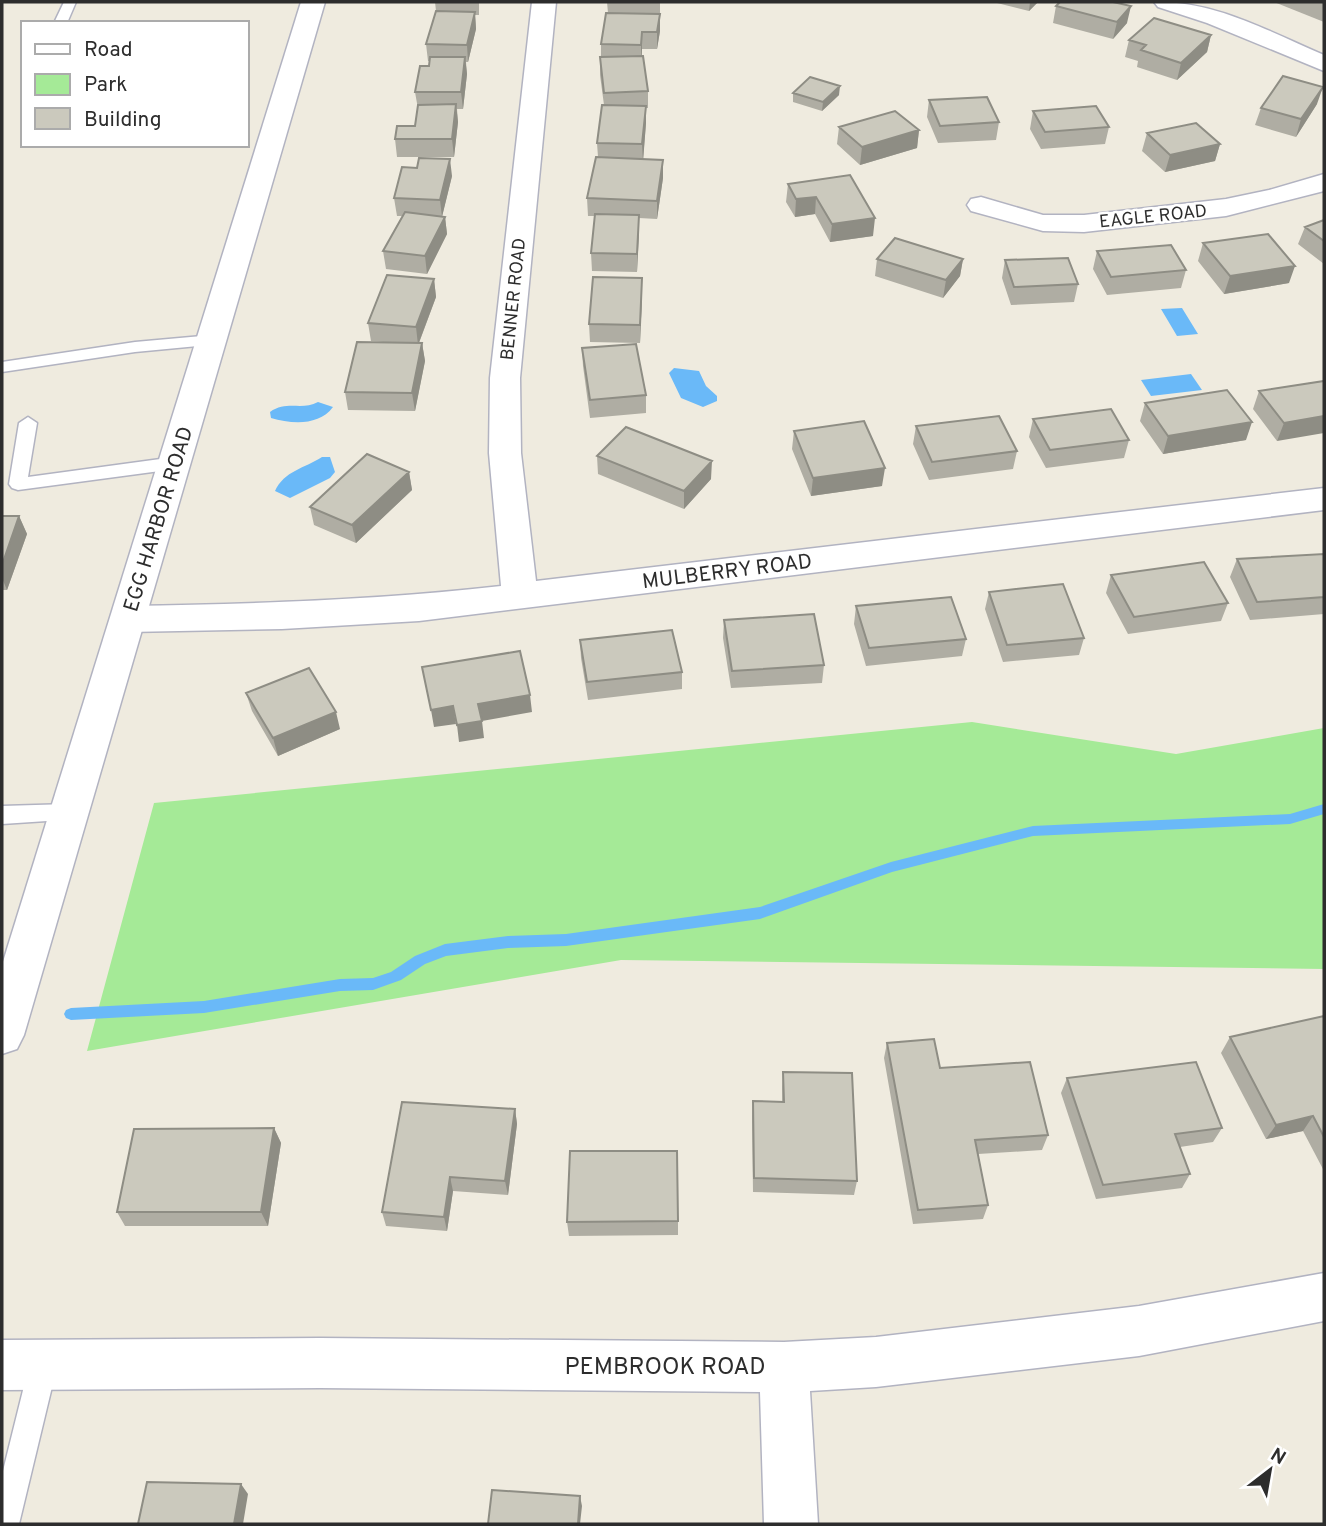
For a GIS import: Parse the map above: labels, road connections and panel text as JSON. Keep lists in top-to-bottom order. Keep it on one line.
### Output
{"streets":{"street":["EAGLE ROAD","BENNER ROAD","EGG HARBOR ROAD","MULBERRY ROAD","PEMBROOK ROAD"]},"crossings":[["BENNER ROAD","MULBERRY ROAD"],["EGG HARBOR ROAD","MULBERRY ROAD"]],"legend":["Road","Park","Building"],"north":"top right"}
